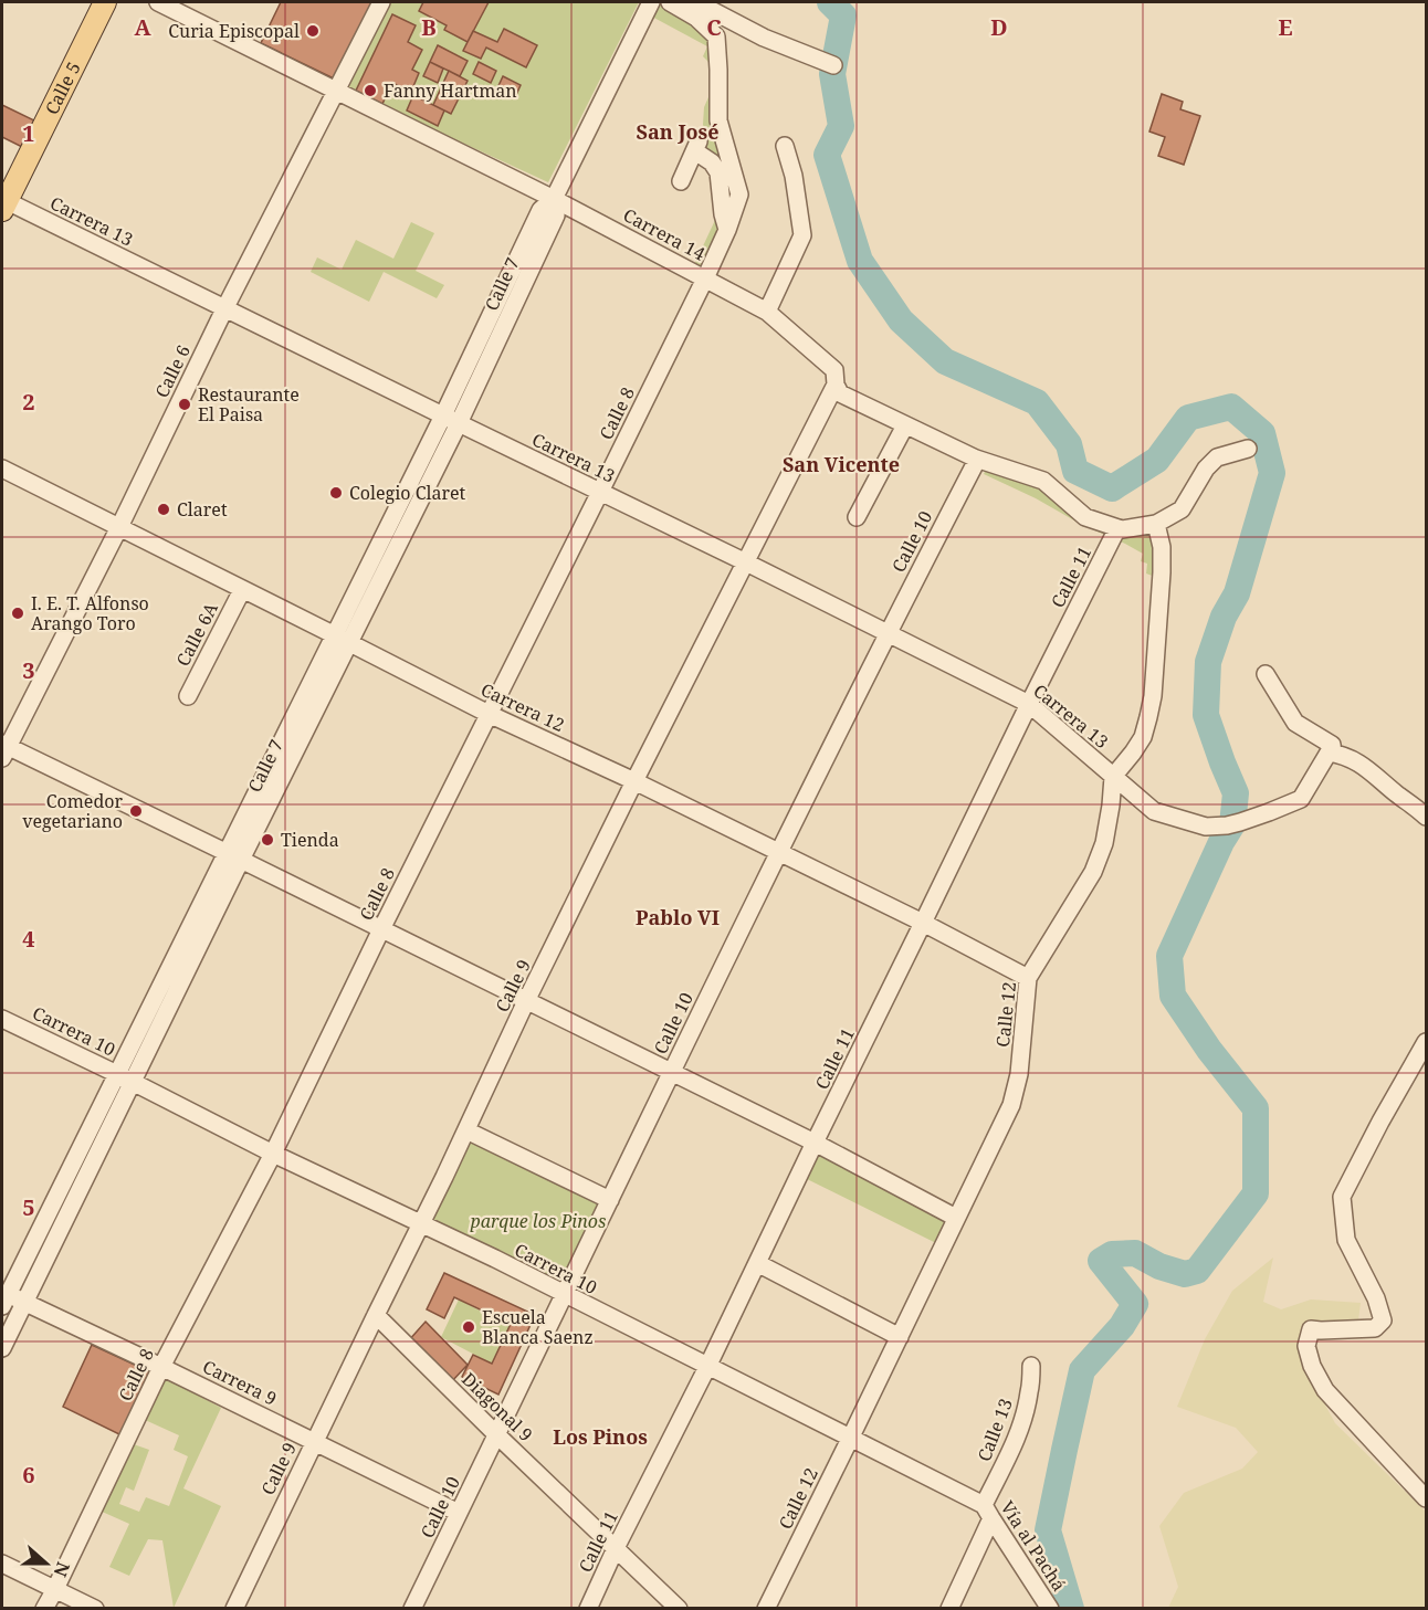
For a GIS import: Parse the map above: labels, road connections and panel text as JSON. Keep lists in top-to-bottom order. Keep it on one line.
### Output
{"streets":{"main road":["Calle 5"],"street":["Carrera 13","Carrera 14","Calle 7","Calle 6","Calle 8","Calle 10","Calle 11","Calle 6A","Carrera 12","Calle 9","Calle 12","Carrera 10","Carrera 9","Diagonal 9","Calle 13","Vía al Pachá"]},"crossings":[["Calle 5","Carrera 13"],["Carrera 13","Calle 7"],["Carrera 13","Calle 6"],["Carrera 13","Calle 8"],["Carrera 13","Calle 10"],["Carrera 13","Calle 11"],["Carrera 13","Calle 9"],["Carrera 13","Calle 12"],["Carrera 14","Calle 7"],["Carrera 14","Calle 6"],["Carrera 14","Calle 8"],["Carrera 14","Calle 10"],["Carrera 14","Calle 11"],["Carrera 14","Calle 9"],["Calle 7","Carrera 12"],["Calle 7","Carrera 10"],["Calle 7","Carrera 9"],["Calle 6","Carrera 12"],["Calle 8","Carrera 12"],["Calle 8","Carrera 10"],["Calle 8","Carrera 9"],["Calle 10","Carrera 12"],["Calle 10","Carrera 10"],["Calle 10","Carrera 9"],["Calle 10","Diagonal 9"],["Calle 11","Carrera 12"],["Calle 11","Carrera 10"],["Calle 11","Diagonal 9"],["Calle 6A","Carrera 12"],["Carrera 12","Calle 9"],["Carrera 12","Calle 12"],["Calle 9","Carrera 10"],["Calle 9","Carrera 9"],["Calle 9","Diagonal 9"],["Calle 12","Carrera 10"],["Carrera 10","Calle 13"],["Carrera 10","Vía al Pachá"],["Calle 13","Vía al Pachá"]],"districts":["San José","San Vicente","Pablo VI","Los Pinos"],"parks":["parque los Pinos"],"places":["Curia Episcopal","Fanny Hartman","Restaurante El Paisa","Colegio Claret","Claret","I. E. T. Alfonso Arango Toro","Comedor vegetariano","Tienda","Escuela Blanca Saenz"],"north":"right","grid":{"columns":["A","B","C","D","E"],"rows":["1","2","3","4","5","6"]}}
